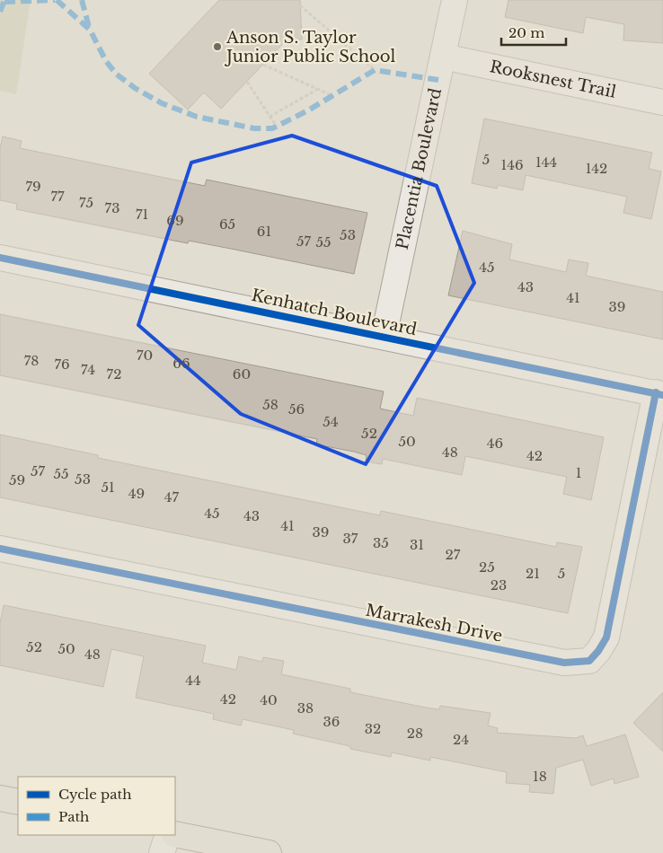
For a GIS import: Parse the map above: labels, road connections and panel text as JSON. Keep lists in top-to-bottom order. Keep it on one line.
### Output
{"streets":{"street":["Rooksnest Trail","Placentia Boulevard","Kenhatch Boulevard","Marrakesh Drive"]},"crossings":[["Rooksnest Trail","Placentia Boulevard"],["Placentia Boulevard","Kenhatch Boulevard"],["Kenhatch Boulevard","Marrakesh Drive"]],"places":["Anson S. Taylor Junior Public School"],"house_numbers":["5","144","146","142","79","77","75","73","71","69","65","61","53","57","55","45","43","41","39","70","78","66","76","74","72","60","58","56","54","52","50","46","48","42","57","1","55","53","59","51","49","47","45","43","41","39","37","35","31","27","25","21","5","23","52","50","48","44","42","40","38","36","32","28","24","18"],"legend":["Cycle path","Path"],"scale_bar":"20 m"}
